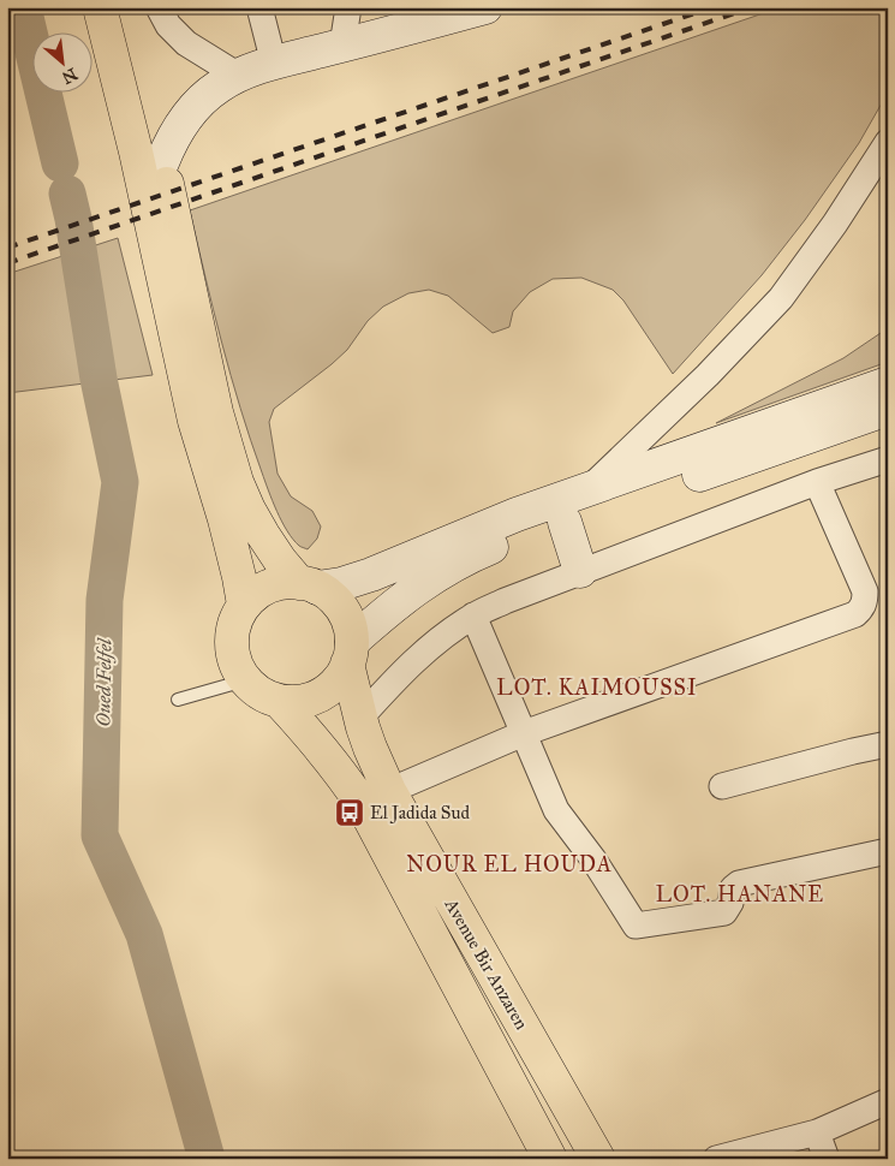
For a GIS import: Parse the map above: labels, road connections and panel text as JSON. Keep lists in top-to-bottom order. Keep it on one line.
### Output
{"streets":{"highway":["Avenue Bir Anzaren"]},"districts":["LOT. KAIMOUSSI","NOUR EL HOUDA","LOT. HANANE"],"water":["Oued Felfel"],"places":{"bus stop":["El Jadida Sud"]},"north":"bottom right"}
